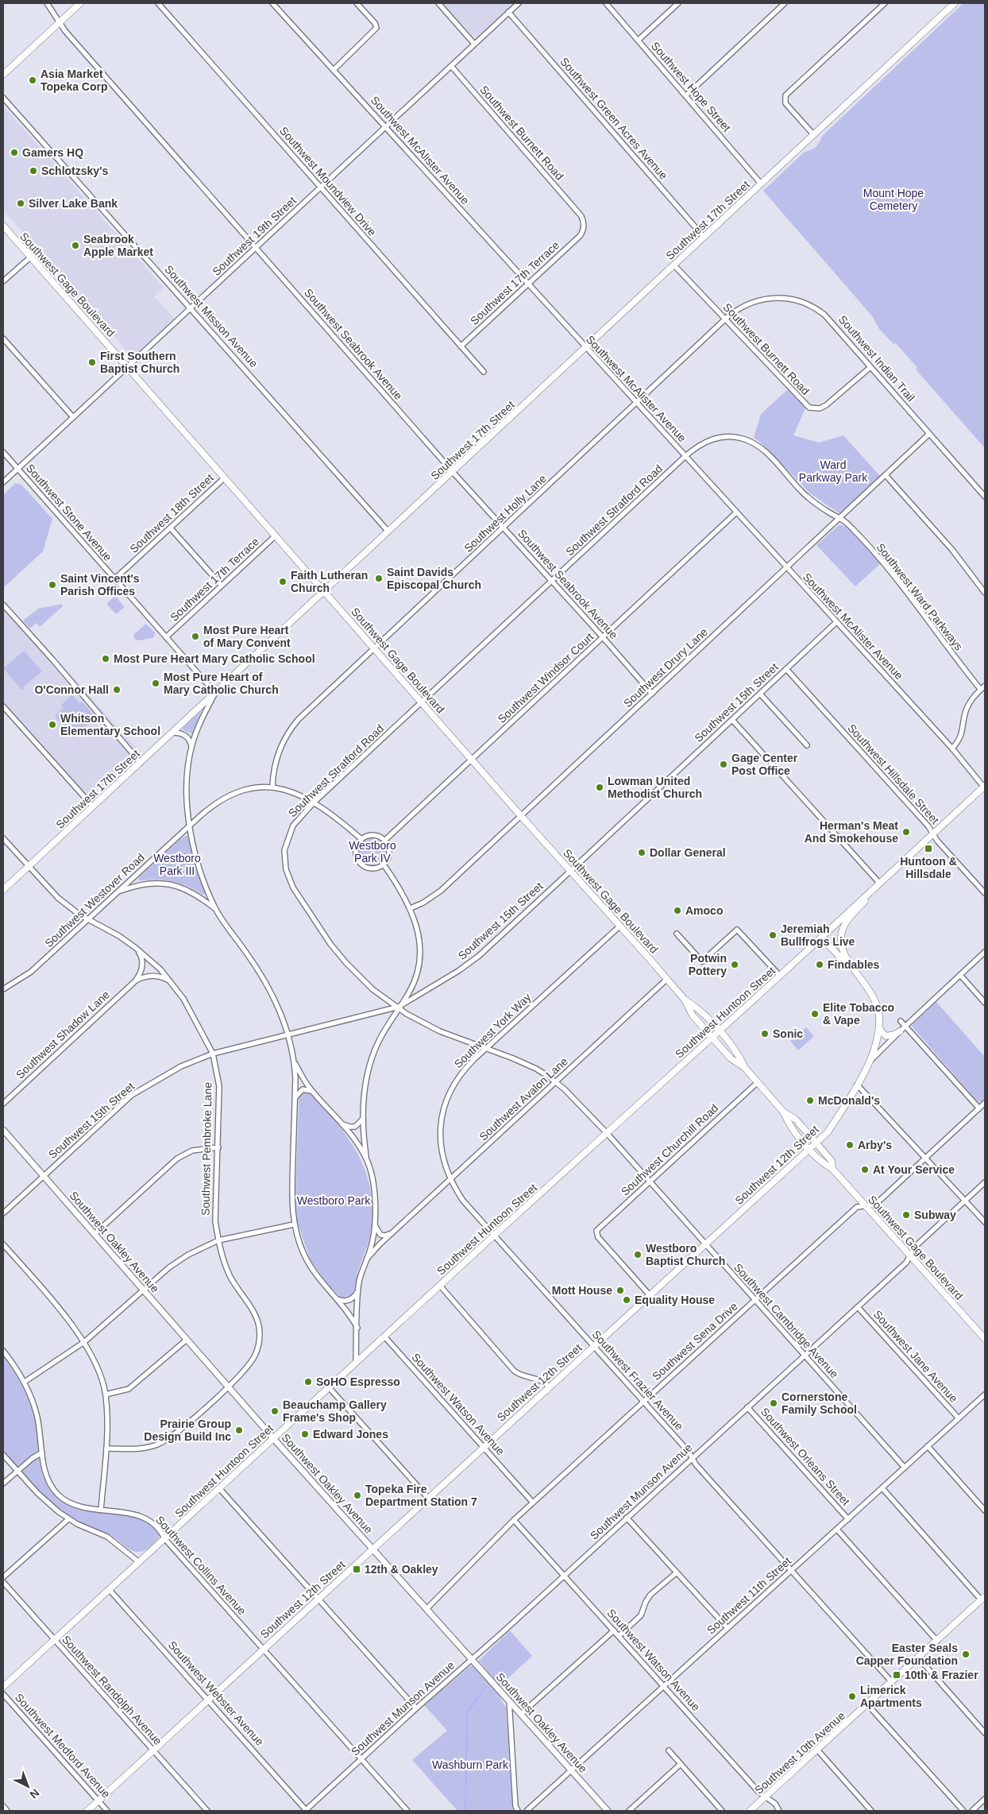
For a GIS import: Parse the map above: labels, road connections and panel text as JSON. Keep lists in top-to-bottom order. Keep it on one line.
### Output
{"streets":{"main road":["Southwest 17th Street","Southwest Gage Boulevard","Southwest Huntoon Street","Southwest 12th Street","Southwest 10th Avenue"],"street":["Southwest Hope Street","Southwest Green Acres Avenue","Southwest Burnett Road","Southwest McAlister Avenue","Southwest Moundview Drive","Southwest 19th Street","Southwest 17th Terrace","Southwest Mission Avenue","Southwest Seabrook Avenue","Southwest Indian Trail","Southwest Stratford Road","Southwest Stone Avenue","Southwest 18th Street","Southwest Holly Lane","Southwest Ward Parkways","Southwest Drury Lane","Southwest Windsor Court","Southwest 15th Street","Southwest Hillsdale Street","Southwest Westover Road","Southwest York Way","Southwest Shadow Lane","Southwest Avalon Lane","Southwest Pembroke Lane","Southwest Churchill Road","Southwest Oakley Avenue","Southwest Cambridge Avenue","Southwest Sena Drive","Southwest Jane Avenue","Southwest Frazier Avenue","Southwest Watson Avenue","Southwest Orleans Street","Southwest Munson Avenue","Southwest Collins Avenue","Southwest 11th Street","Southwest Randolph Avenue","Southwest Webster Avenue","Southwest Medford Avenue"]},"crossings":[["Southwest Hope Street","Southwest 17th Street"],["Southwest Green Acres Avenue","Southwest 17th Street"],["Southwest Green Acres Avenue","Southwest 19th Street"],["Southwest Burnett Road","Southwest 17th Street"],["Southwest Burnett Road","Southwest 19th Street"],["Southwest Burnett Road","Southwest 17th Terrace"],["Southwest Burnett Road","Southwest Indian Trail"],["Southwest Burnett Road","Southwest Holly Lane"],["Southwest McAlister Avenue","Southwest 17th Street"],["Southwest McAlister Avenue","Southwest 19th Street"],["Southwest McAlister Avenue","Southwest 17th Terrace"],["Southwest McAlister Avenue","Southwest Stratford Road"],["Southwest McAlister Avenue","Southwest Holly Lane"],["Southwest McAlister Avenue","Southwest Ward Parkways"],["Southwest McAlister Avenue","Southwest Drury Lane"],["Southwest McAlister Avenue","Southwest Windsor Court"],["Southwest McAlister Avenue","Southwest 15th Street"],["Southwest McAlister Avenue","Southwest Huntoon Street"],["Southwest Moundview Drive","Southwest 19th Street"],["Southwest Moundview Drive","Southwest 17th Terrace"],["Southwest 17th Street","Southwest Gage Boulevard"],["Southwest 17th Street","Southwest Mission Avenue"],["Southwest 17th Street","Southwest Seabrook Avenue"],["Southwest 17th Street","Southwest Stone Avenue"],["Southwest 17th Street","Southwest Pembroke Lane"],["Southwest 19th Street","Southwest Gage Boulevard"],["Southwest 19th Street","Southwest Mission Avenue"],["Southwest 19th Street","Southwest Seabrook Avenue"],["Southwest 19th Street","Southwest Stone Avenue"],["Southwest 17th Terrace","Southwest Gage Boulevard"],["Southwest 17th Terrace","Southwest Stone Avenue"],["Southwest Gage Boulevard","Southwest Stratford Road"],["Southwest Gage Boulevard","Southwest 18th Street"],["Southwest Gage Boulevard","Southwest Holly Lane"],["Southwest Gage Boulevard","Southwest Drury Lane"],["Southwest Gage Boulevard","Southwest Windsor Court"],["Southwest Gage Boulevard","Southwest 15th Street"],["Southwest Gage Boulevard","Southwest Huntoon Street"],["Southwest Gage Boulevard","Southwest York Way"],["Southwest Gage Boulevard","Southwest Avalon Lane"],["Southwest Gage Boulevard","Southwest Churchill Road"],["Southwest Gage Boulevard","Southwest 12th Street"],["Southwest Gage Boulevard","Southwest Sena Drive"],["Southwest Gage Boulevard","Southwest Munson Avenue"],["Southwest Seabrook Avenue","Southwest Stratford Road"],["Southwest Seabrook Avenue","Southwest Holly Lane"],["Southwest Seabrook Avenue","Southwest Drury Lane"],["Southwest Seabrook Avenue","Southwest Windsor Court"],["Southwest Indian Trail","Southwest Holly Lane"],["Southwest Indian Trail","Southwest Drury Lane"],["Southwest Stratford Road","Southwest Ward Parkways"],["Southwest Stratford Road","Southwest 15th Street"],["Southwest Stratford Road","Southwest Westover Road"],["Southwest Stratford Road","Southwest York Way"],["Southwest Stratford Road","Southwest Avalon Lane"],["Southwest Stratford Road","Southwest Cambridge Avenue"],["Southwest Stone Avenue","Southwest 18th Street"],["Southwest Holly Lane","Southwest Westover Road"],["Southwest Ward Parkways","Southwest Drury Lane"],["Southwest Windsor Court","Southwest Westover Road"],["Southwest 15th Street","Southwest Hillsdale Street"],["Southwest 15th Street","Southwest Pembroke Lane"],["Southwest 15th Street","Southwest Oakley Avenue"],["Southwest Hillsdale Street","Southwest Huntoon Street"],["Southwest Westover Road","Southwest Pembroke Lane"],["Southwest Huntoon Street","Southwest York Way"],["Southwest Huntoon Street","Southwest Oakley Avenue"],["Southwest Huntoon Street","Southwest Cambridge Avenue"],["Southwest Huntoon Street","Southwest Frazier Avenue"],["Southwest Huntoon Street","Southwest Watson Avenue"],["Southwest Huntoon Street","Southwest Collins Avenue"],["Southwest Huntoon Street","Southwest Randolph Avenue"],["Southwest Huntoon Street","Southwest Webster Avenue"],["Southwest York Way","Southwest Avalon Lane"],["Southwest York Way","Southwest Frazier Avenue"],["Southwest Shadow Lane","Southwest Pembroke Lane"],["Southwest Avalon Lane","Southwest Cambridge Avenue"],["Southwest Pembroke Lane","Southwest Oakley Avenue"],["Southwest Churchill Road","Southwest 12th Street"],["Southwest Churchill Road","Southwest Cambridge Avenue"],["Southwest 12th Street","Southwest Oakley Avenue"],["Southwest 12th Street","Southwest Cambridge Avenue"],["Southwest 12th Street","Southwest Frazier Avenue"],["Southwest 12th Street","Southwest Watson Avenue"],["Southwest 12th Street","Southwest Collins Avenue"],["Southwest 12th Street","Southwest Randolph Avenue"],["Southwest 12th Street","Southwest Webster Avenue"],["Southwest 12th Street","Southwest Medford Avenue"],["Southwest Oakley Avenue","Southwest Sena Drive"],["Southwest Oakley Avenue","Southwest Munson Avenue"],["Southwest Oakley Avenue","Southwest 11th Street"],["Southwest Cambridge Avenue","Southwest Sena Drive"],["Southwest Cambridge Avenue","Southwest Munson Avenue"],["Southwest Cambridge Avenue","Southwest 11th Street"],["Southwest Sena Drive","Southwest Frazier Avenue"],["Southwest Sena Drive","Southwest Watson Avenue"],["Southwest Jane Avenue","Southwest Munson Avenue"],["Southwest Jane Avenue","Southwest 11th Street"],["Southwest Frazier Avenue","Southwest Munson Avenue"],["Southwest Frazier Avenue","Southwest 11th Street"],["Southwest Frazier Avenue","Southwest 10th Avenue"],["Southwest Watson Avenue","Southwest Munson Avenue"],["Southwest Watson Avenue","Southwest 11th Street"],["Southwest Watson Avenue","Southwest 10th Avenue"],["Southwest Orleans Street","Southwest Munson Avenue"],["Southwest Orleans Street","Southwest 11th Street"],["Southwest Munson Avenue","Southwest Collins Avenue"],["Southwest Munson Avenue","Southwest Webster Avenue"]],"parks":["Mount Hope Cemetery","Ward Parkway Park","Westboro Park IV","Westboro Park III","Westboro Park","Washburn Park"],"places":{"other":["Asia Market Topeka Corp","Gamers HQ","Schlotzsky's","Silver Lake Bank","Seabrook Apple Market","First Southern Baptist Church","Saint Davids Episcopal Church","Faith Lutheran Church","Saint Vincent's Parish Offices","Most Pure Heart of Mary Convent","Most Pure Heart Mary Catholic School","Most Pure Heart of Mary Catholic Church","O'Connor Hall","Whitson Elementary School","Gage Center Post Office","Lowman United Methodist Church","Herman's Meat And Smokehouse","Dollar General","Amoco","Jeremiah Bullfrogs Live","Potwin Pottery","Findables","Elite Tobacco & Vape","Sonic","McDonald's","Arby's","At Your Service","Subway","Westboro Baptist Church","Mott House","Equality House","SoHO Espresso","Cornerstone Family School","Beauchamp Gallery Frame's Shop","Prairie Group Design Build Inc","Edward Jones","Topeka Fire Department Station 7","Easter Seals Capper Foundation","Limerick Apartments"],"transit":["Huntoon & Hillsdale","12th & Oakley","10th & Frazier"]},"north":"bottom right"}
